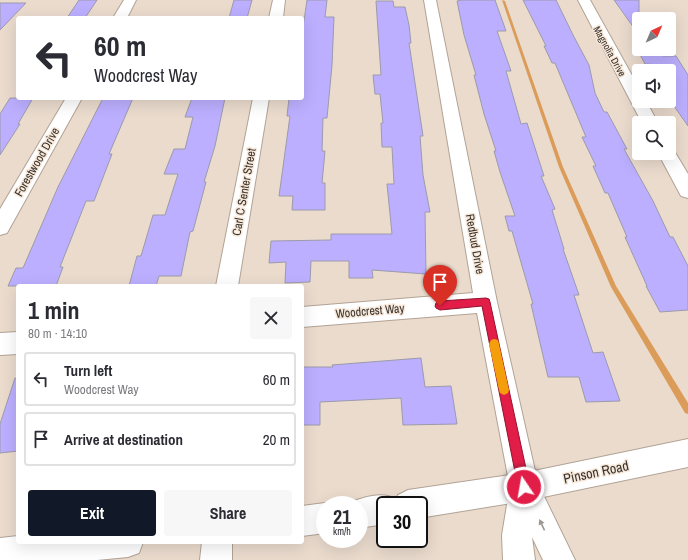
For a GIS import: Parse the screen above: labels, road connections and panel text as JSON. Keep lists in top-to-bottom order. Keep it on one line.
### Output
{"streets":{"street":["Magnolia Drive","Forestwood Drive","Carl C Senter Street","Redbud Drive","Woodcrest Way","Pinson Road"]},"crossings":[["Redbud Drive","Woodcrest Way"],["Redbud Drive","Pinson Road"]],"north":"top right","page":{"turn":["60 m","Woodcrest Way"],"heading":["1 min","80 m · 14:10"],"list":[{"name":"Turn left","note":"Woodcrest Way","value":"60 m"},{"name":"Arrive at destination","value":"20 m"}],"buttons":["Exit","Share"],"speed":"21 km/h","limit":"30"}}
